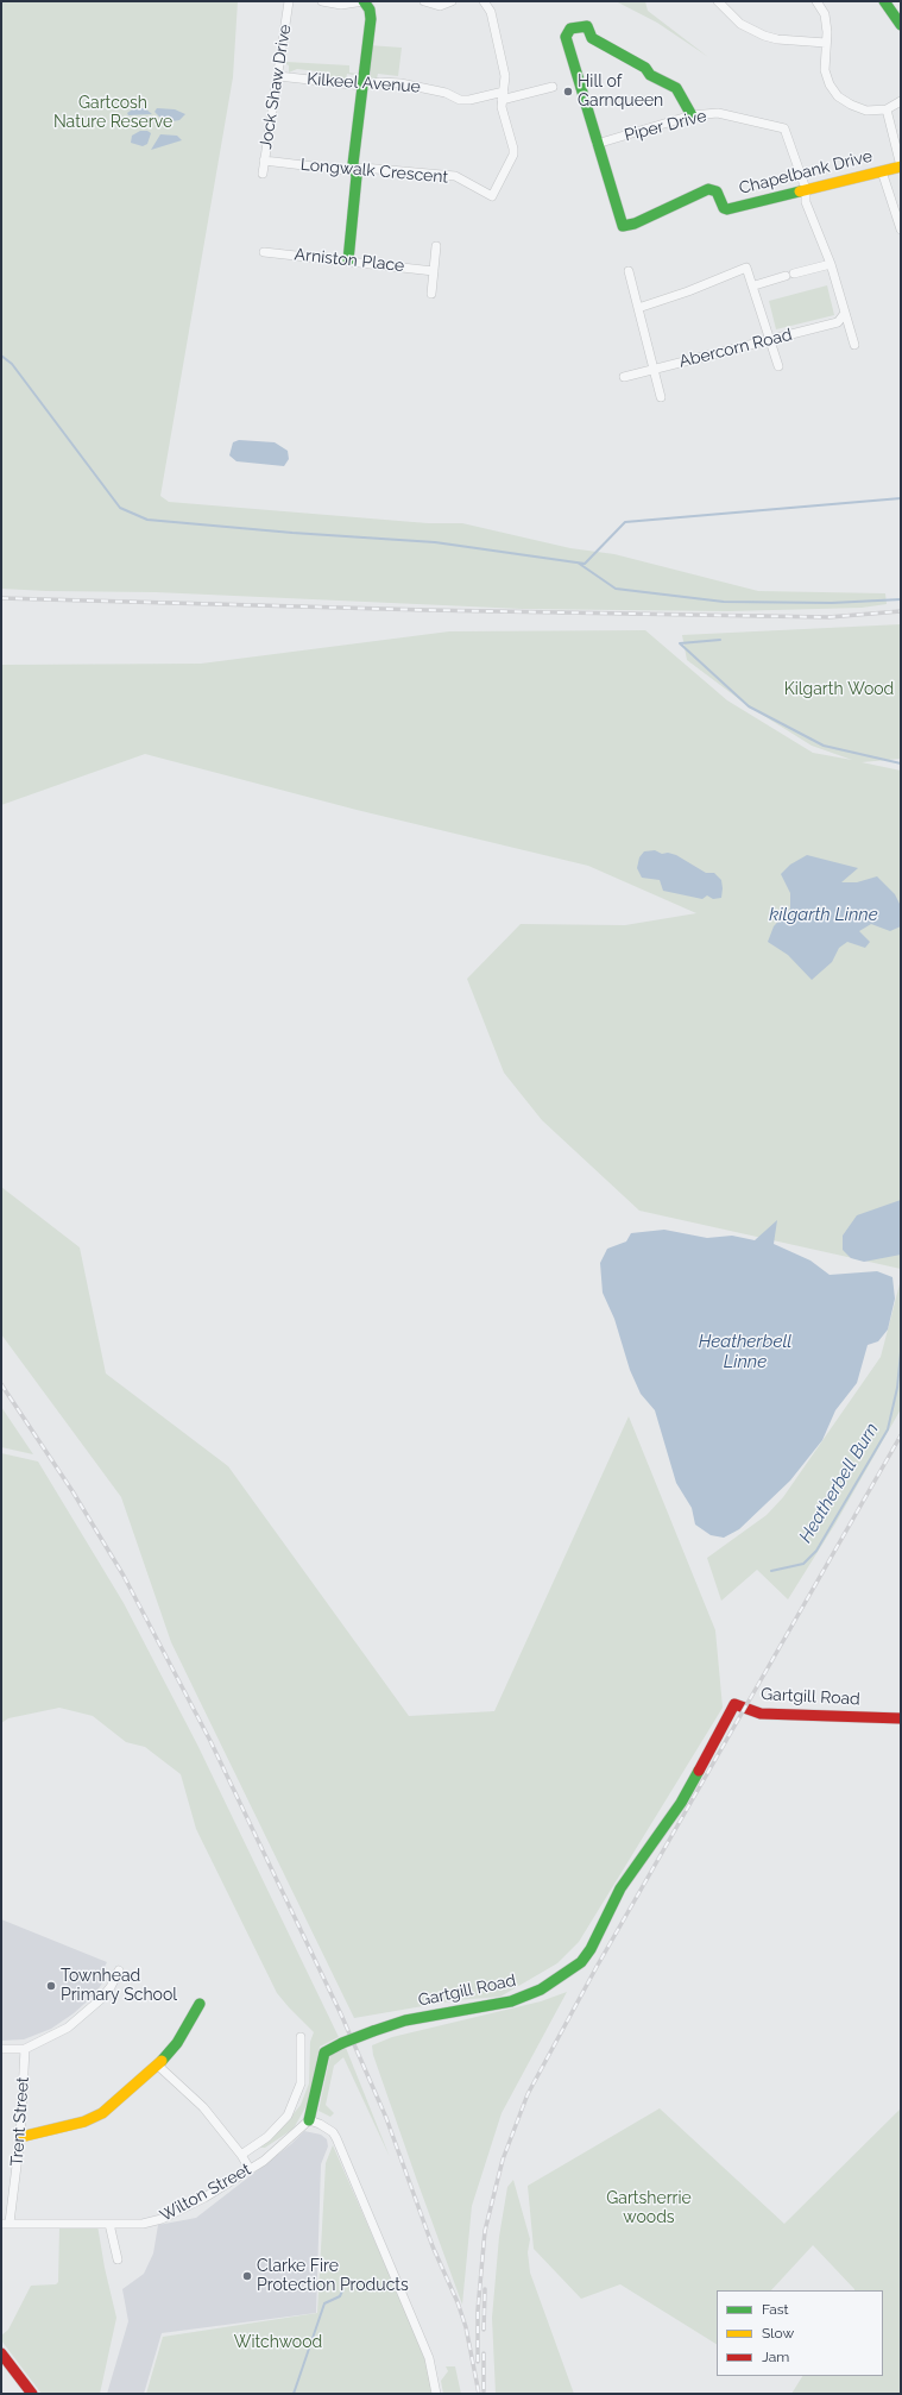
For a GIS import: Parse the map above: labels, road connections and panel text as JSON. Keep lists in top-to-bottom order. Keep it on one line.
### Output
{"streets":{"street":["Kilkeel Avenue","Jock Shaw Drive","Piper Drive","Longwalk Crescent","Chapelbank Drive","Arniston Place","Abercorn Road","Gartgill Road","Trent Street","Wilton Street"]},"crossings":[["Kilkeel Avenue","Jock Shaw Drive"],["Kilkeel Avenue","Longwalk Crescent"],["Jock Shaw Drive","Longwalk Crescent"],["Piper Drive","Chapelbank Drive"],["Gartgill Road","Wilton Street"],["Trent Street","Wilton Street"]],"water":["kilgarth Linne","Heatherbell Linne","Heatherbell Burn"],"parks":["Gartcosh Nature Reserve","Kilgarth Wood","Gartsherrie woods","Witchwood"],"places":["Hill of Garnqueen","Townhead Primary School","Clarke Fire Protection Products"],"legend":["Fast","Slow","Jam"]}
